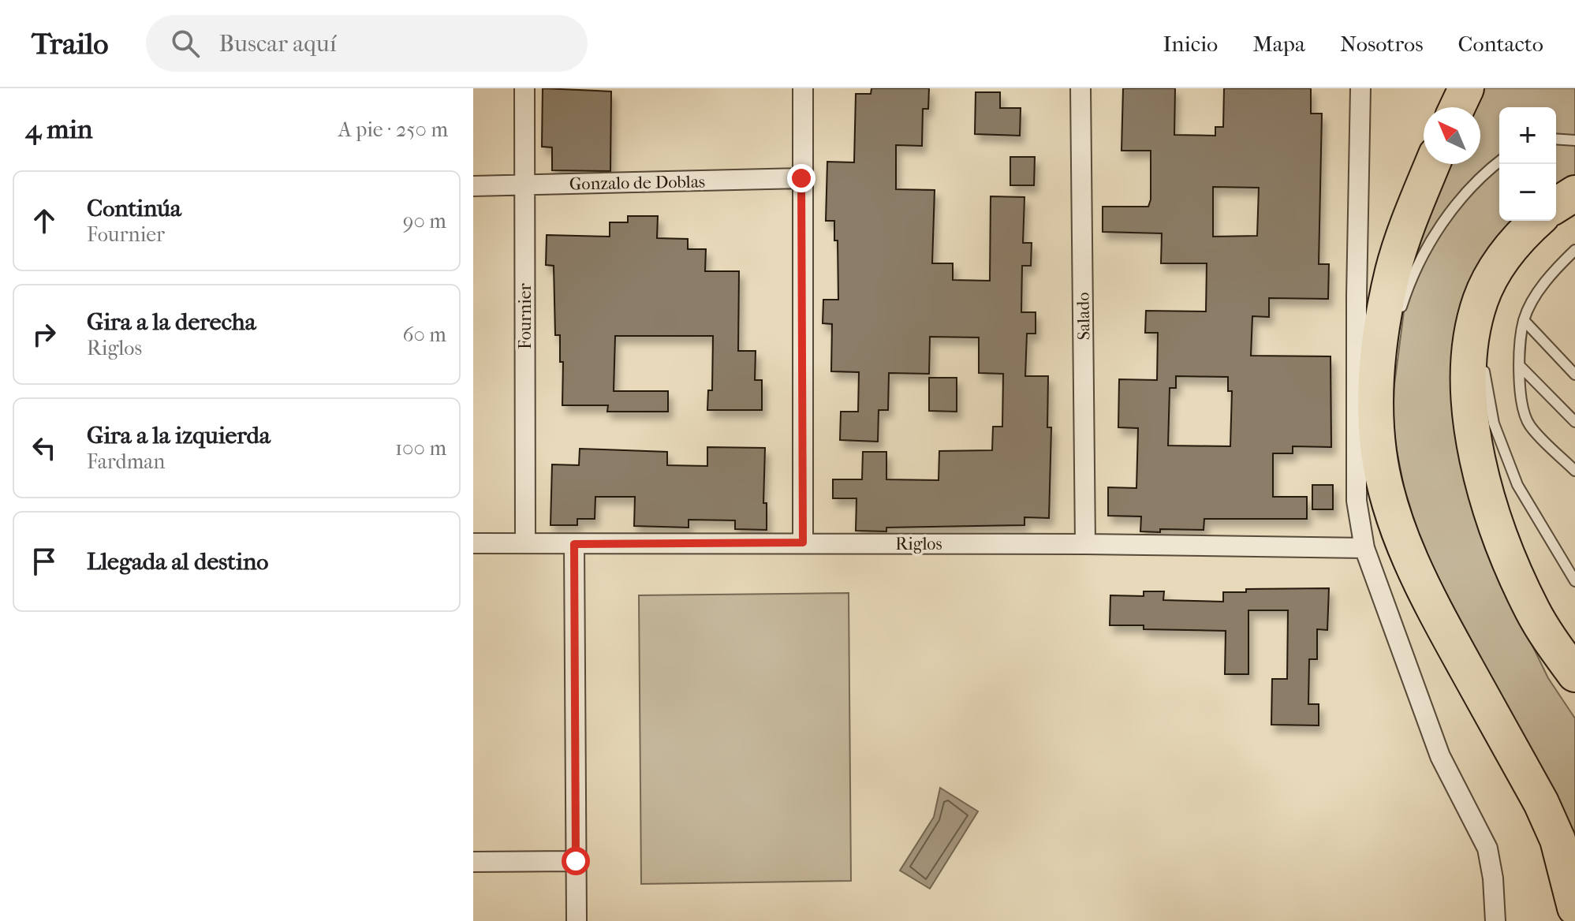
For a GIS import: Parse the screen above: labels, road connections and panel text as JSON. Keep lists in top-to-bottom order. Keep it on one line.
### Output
{"streets":{"street":["Gonzalo de Doblas","Fournier","Salado","Riglos"]},"crossings":[["Gonzalo de Doblas","Fournier"],["Fournier","Riglos"],["Salado","Riglos"]],"north":"top left","page":{"header":"Trailo","search":"Buscar aquí","nav":["Inicio","Mapa","Nosotros","Contacto"],"heading":["4 min","A pie · 250 m"],"map_buttons":["+","−"],"list":[["Continúa","Fournier","90 m"],["Gira a la derecha","Riglos","60 m"],["Gira a la izquierda","Fardman","100 m"],"Llegada al destino"]}}
